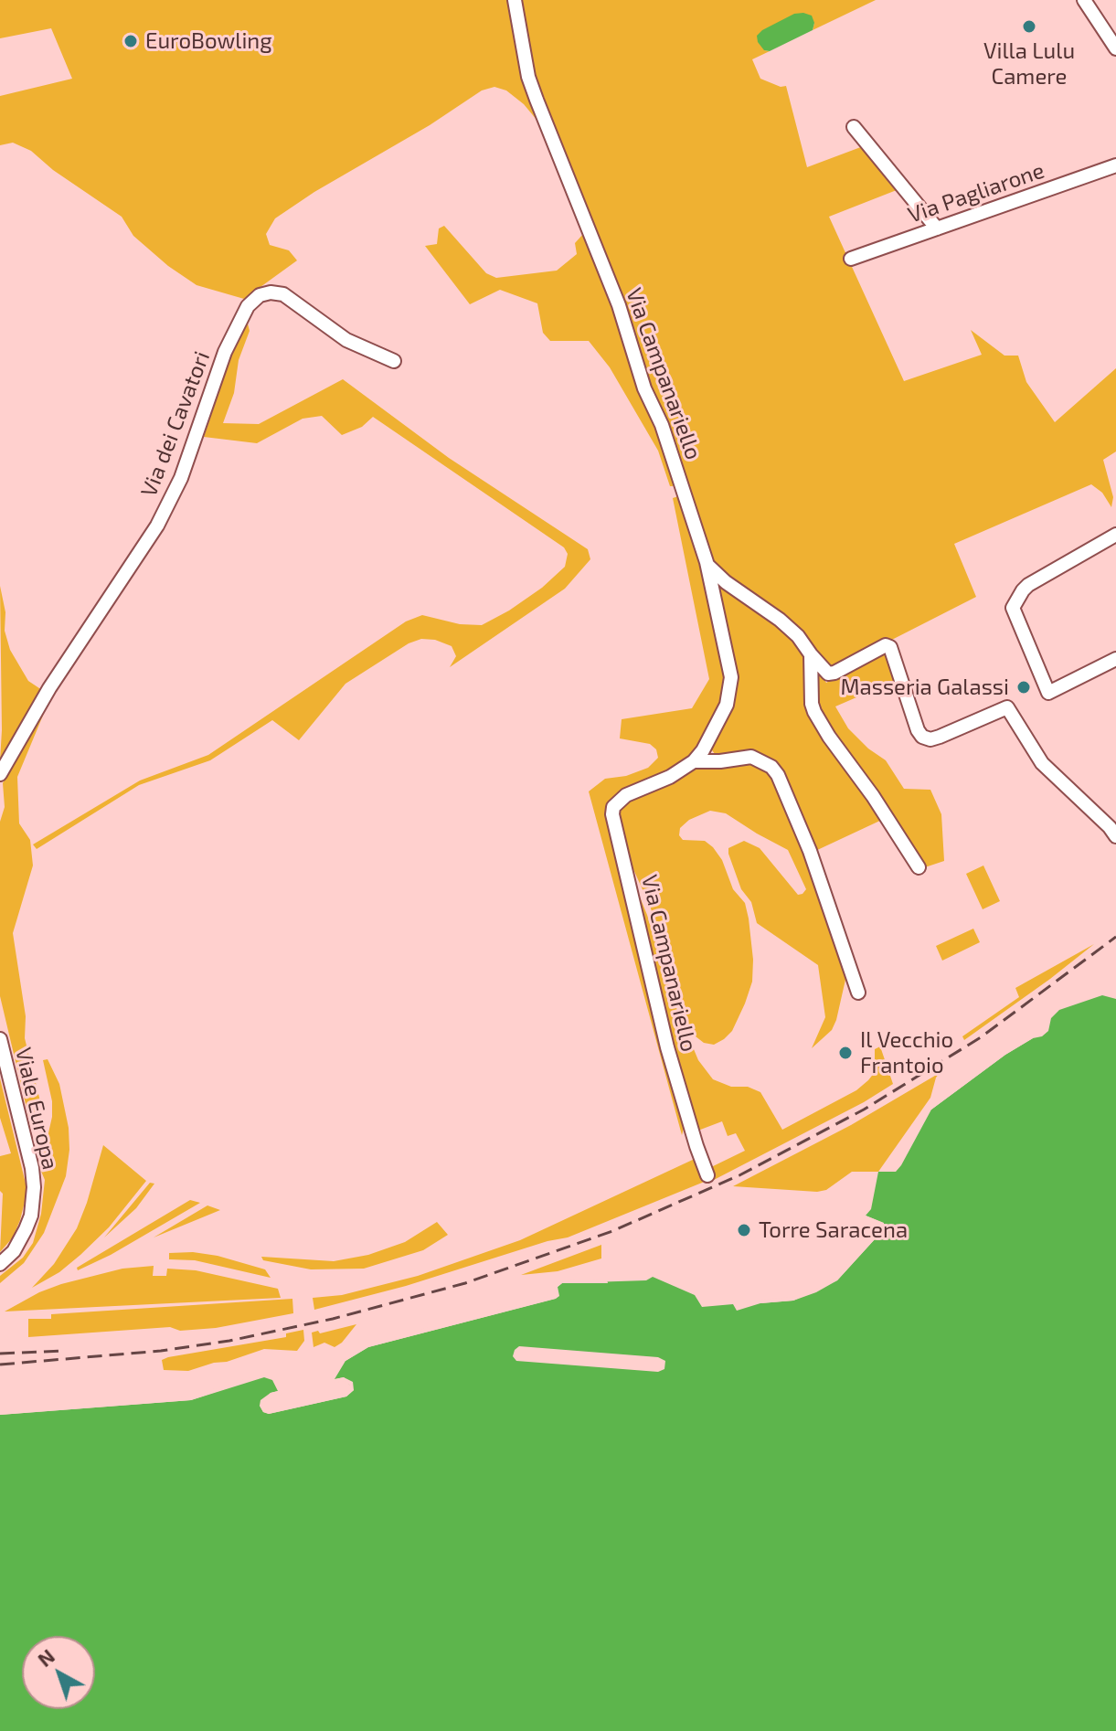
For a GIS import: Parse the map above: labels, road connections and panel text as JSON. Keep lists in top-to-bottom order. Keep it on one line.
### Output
{"streets":{"street":["Via Pagliarone","Via Campanariello","Via dei Cavatori","Viale Europa"]},"places":["Villa Lulu Camere","EuroBowling","Masseria Galassi","Il Vecchio Frantoio","Torre Saracena"],"north":"top left"}
